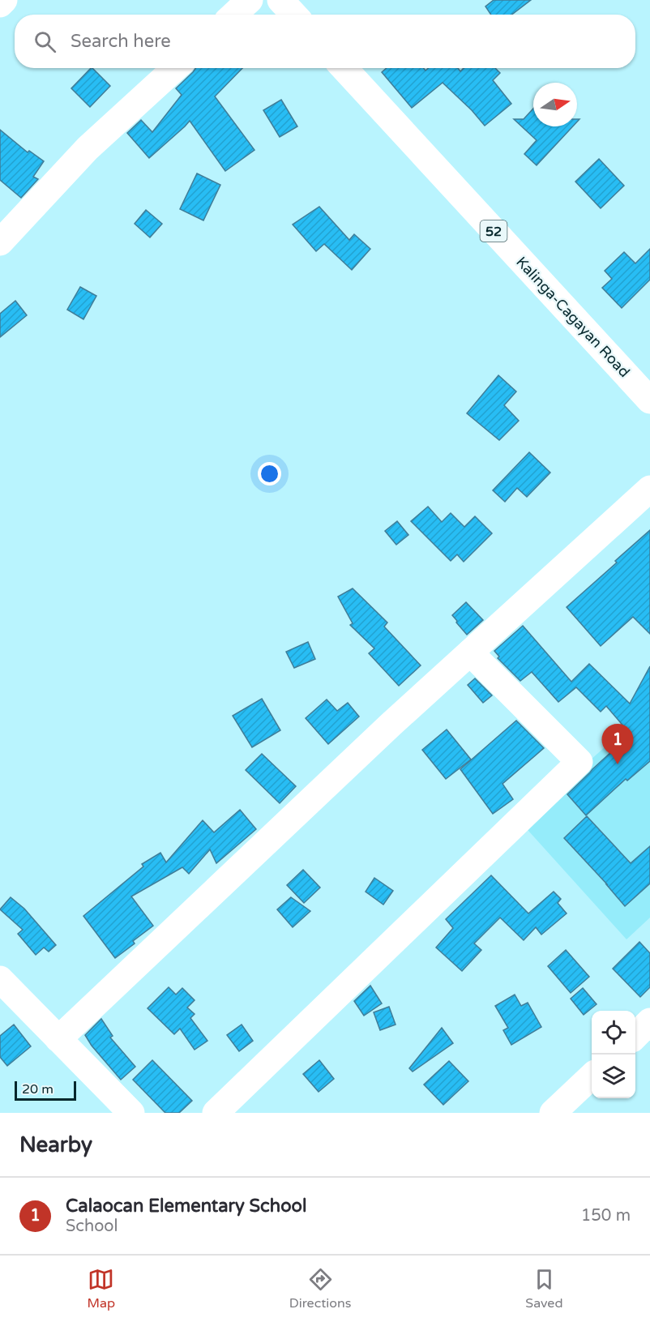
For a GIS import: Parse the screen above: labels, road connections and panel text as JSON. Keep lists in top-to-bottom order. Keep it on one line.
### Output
{"streets":{"main road":["52","Kalinga-Cagayan Road"]},"scale_bar":"20 m","north":"right","page":{"search":"Search here","pins":"1","scale":"20 m","heading":"Nearby","list":[{"mark":"1","name":"Calaocan Elementary School","note":"School","value":"150 m"}],"nav":["Map","Directions","Saved"]}}
